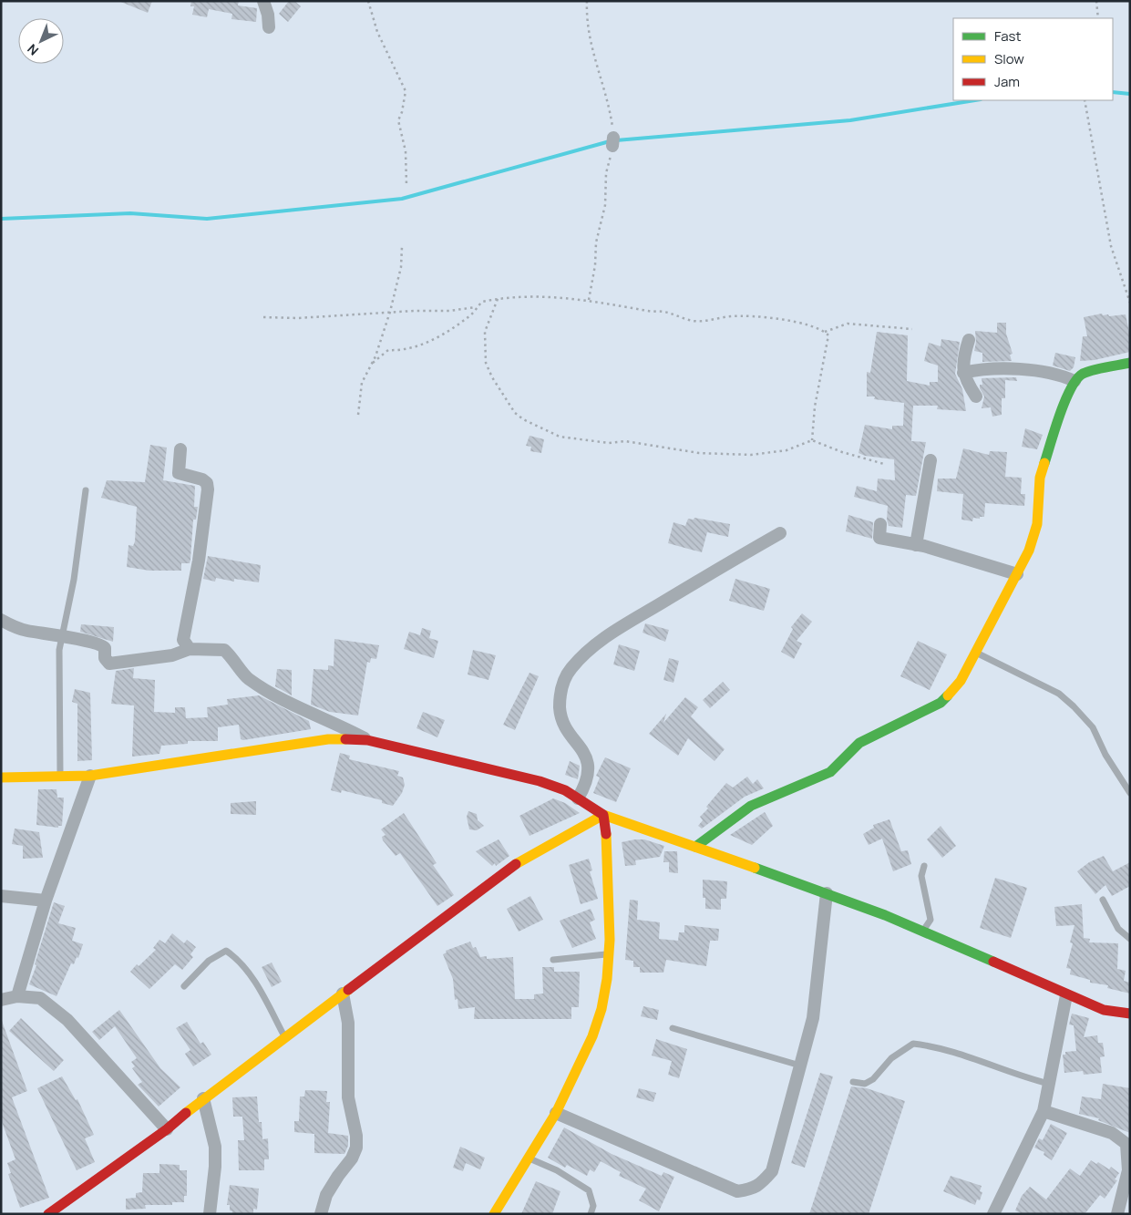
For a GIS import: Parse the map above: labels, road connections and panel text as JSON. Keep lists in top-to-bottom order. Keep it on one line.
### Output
{"legend":["Fast","Slow","Jam"],"north":"bottom left"}
